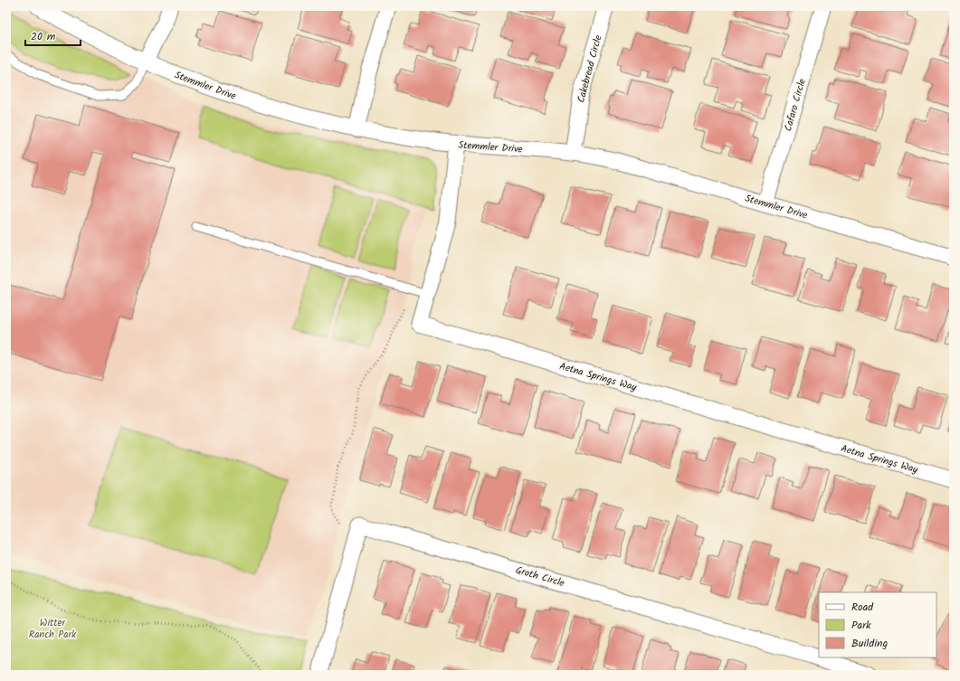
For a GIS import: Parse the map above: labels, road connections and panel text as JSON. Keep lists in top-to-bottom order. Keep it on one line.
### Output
{"streets":{"street":["Cakebread Circle","Stemmler Drive","Cafaro Circle","Aetna Springs Way","Groth Circle"]},"crossings":[["Cakebread Circle","Stemmler Drive"],["Stemmler Drive","Cafaro Circle"],["Stemmler Drive","Aetna Springs Way"]],"parks":["Witter Ranch Park"],"legend":["Road","Park","Building"],"scale_bar":"20 m"}
